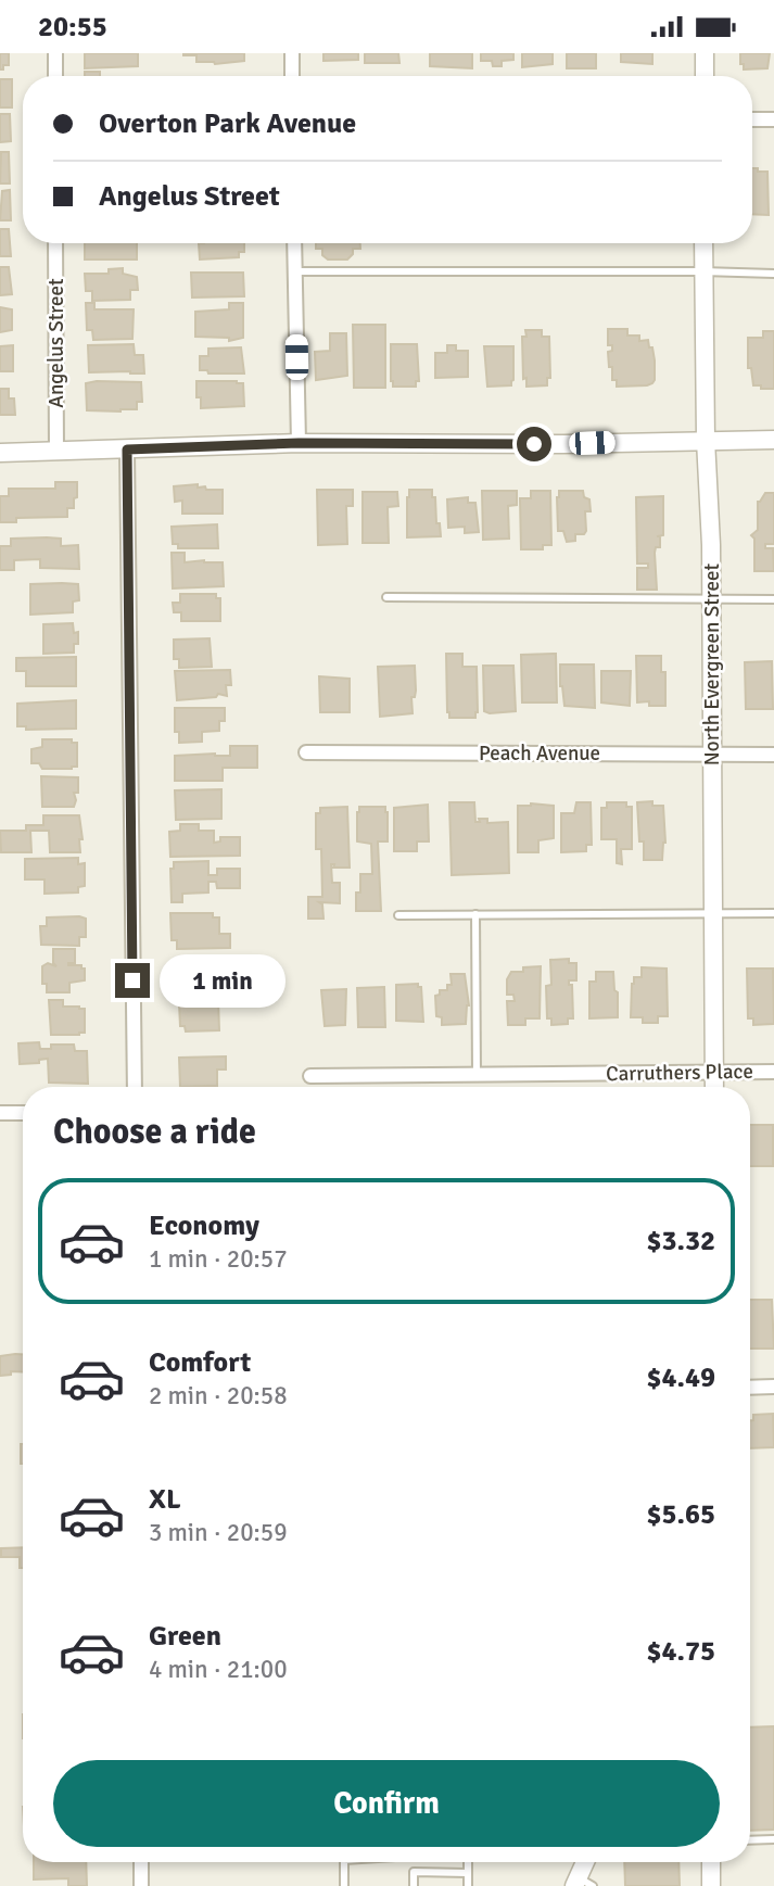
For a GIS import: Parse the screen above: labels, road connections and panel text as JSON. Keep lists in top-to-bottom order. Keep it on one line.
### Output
{"streets":{"street":["Angelus Street","North Evergreen Street","Peach Avenue","Carruthers Place"]},"crossings":[["North Evergreen Street","Peach Avenue"],["North Evergreen Street","Carruthers Place"]],"page":{"status":"20:55","banner":["Overton Park Avenue","Angelus Street"],"bubble":"1 min","heading":"Choose a ride","list":[{"name":"Economy","note":"1 min · 20:57","value":"$3.32"},{"name":"Comfort","note":"2 min · 20:58","value":"$4.49"},{"name":"XL","note":"3 min · 20:59","value":"$5.65"},{"name":"Green","note":"4 min · 21:00","value":"$4.75"}],"buttons":"Confirm"}}
